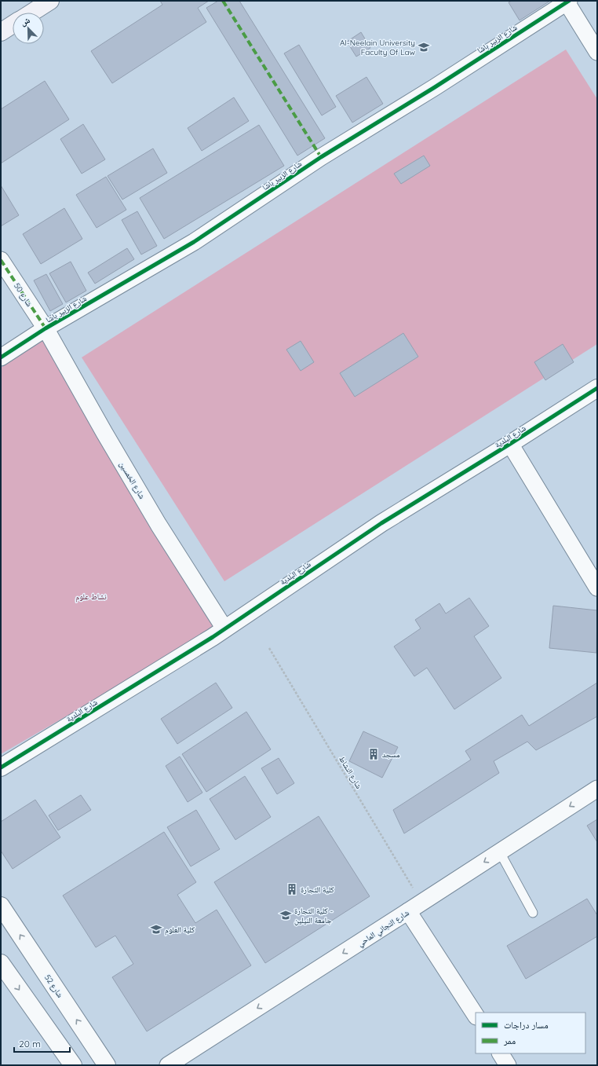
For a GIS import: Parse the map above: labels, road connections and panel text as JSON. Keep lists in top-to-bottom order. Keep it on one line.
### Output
{"streets":{"street":["شارع الزبير باشا","شارع 50","شارع البلدية","شارع الخمسين","شارع التجاني الماحي","شارع 52"],"path":["شارع النشاط"]},"crossings":[["شارع الزبير باشا","شارع 50"],["شارع الزبير باشا","شارع الخمسين"],["شارع 50","شارع الخمسين"],["شارع البلدية","شارع الخمسين"],["شارع النشاط","شارع التجاني الماحي"]],"one_way":["شارع التجاني الماحي"],"parks":["نشاط علوم"],"places":{"school or university":["Al-Neelain University Faculty Of Law","كلية التجارة - جامعة النيلين","كلية العلوم"],"building":["مسجد","كلية التجارة"]},"legend":["مسار دراجات","ممر"],"scale_bar":"20 m","north":"top left"}
